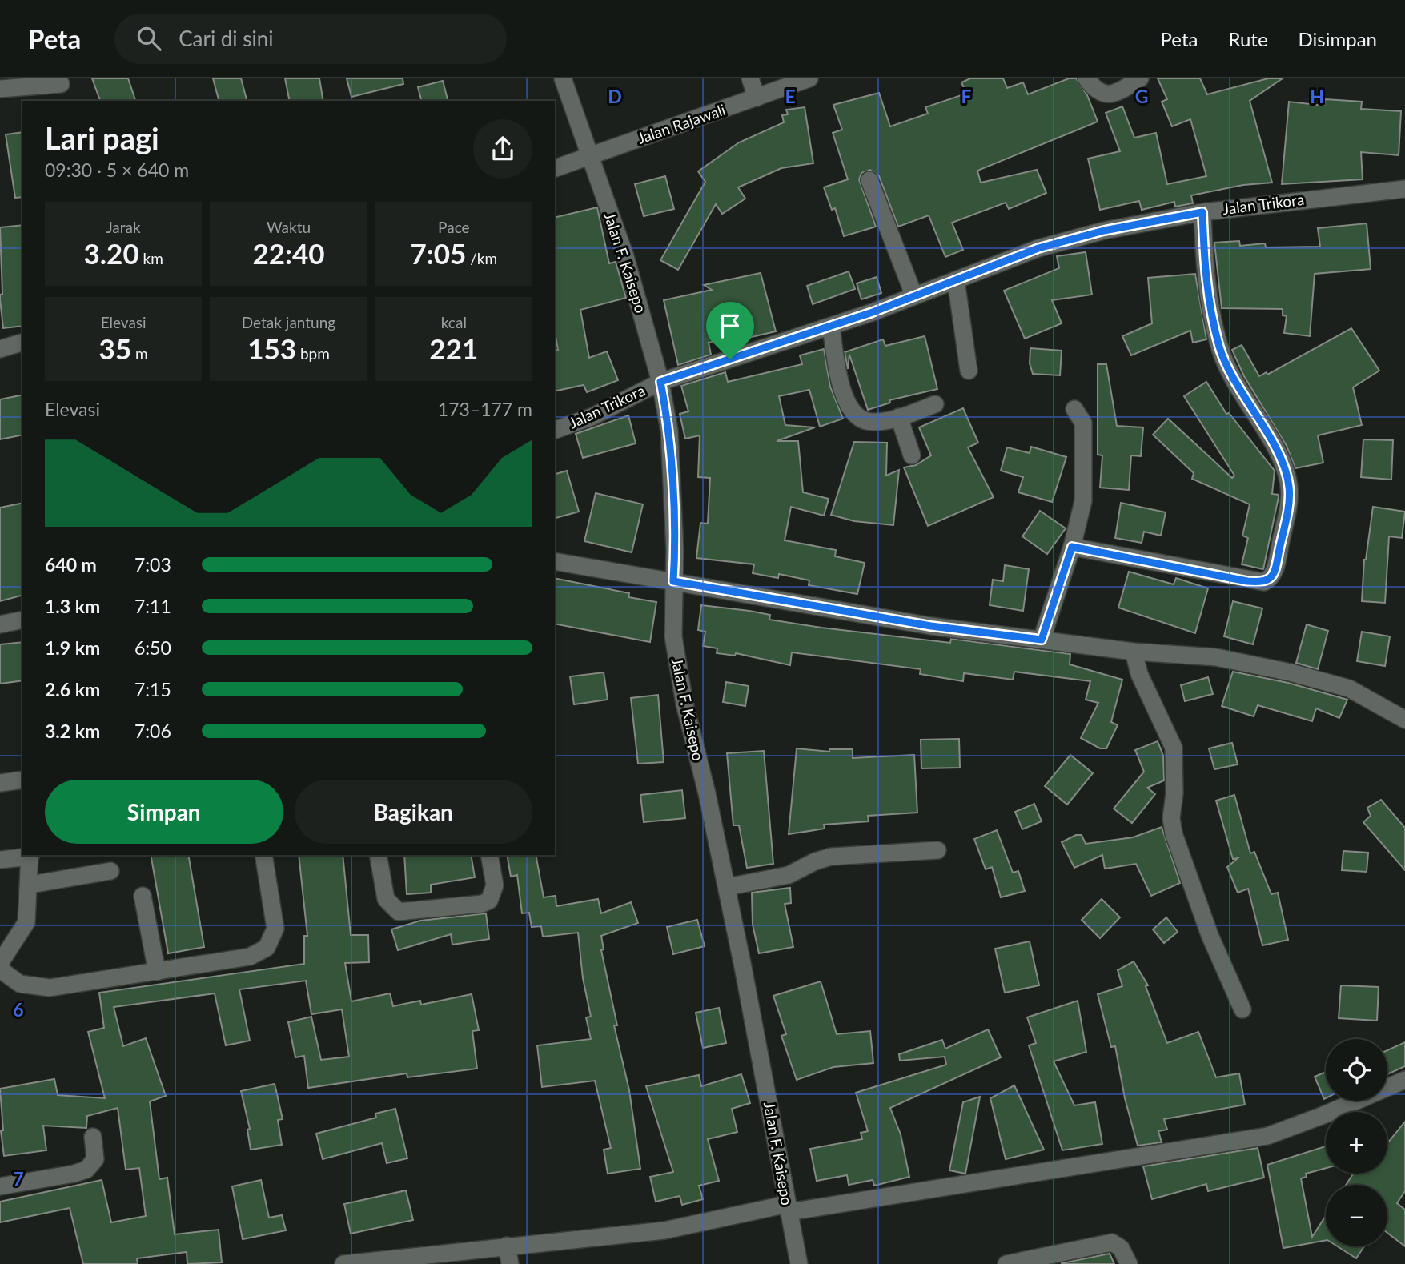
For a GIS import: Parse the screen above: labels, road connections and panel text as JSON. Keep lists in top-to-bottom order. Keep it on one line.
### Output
{"streets":{"street":["Jalan Rajawali","Jalan Trikora","Jalan F. Kaisepo"]},"crossings":[["Jalan Rajawali","Jalan F. Kaisepo"],["Jalan Trikora","Jalan F. Kaisepo"]],"page":{"header":"Peta","search":"Cari di sini","nav":["Peta","Rute","Disimpan"],"heading":["Lari pagi","09:30 · 5 × 640 m"],"stats":[["Jarak","3.20 km"],["Waktu","22:40"],["Pace","7:05 /km"],["Elevasi","35 m"],["Detak jantung","153 bpm"],["kcal","221"]],"chart":["Elevasi","173–177 m"],"list":[{"name":"640 m","note":"7:03"},{"name":"1.3 km","note":"7:11"},{"name":"1.9 km","note":"6:50"},{"name":"2.6 km","note":"7:15"},{"name":"3.2 km","note":"7:06"}],"buttons":["Simpan","Bagikan"],"map_buttons":["+","−"]},"grid":{"columns":["D","E","F","G","H"],"rows":["6","7"]}}
